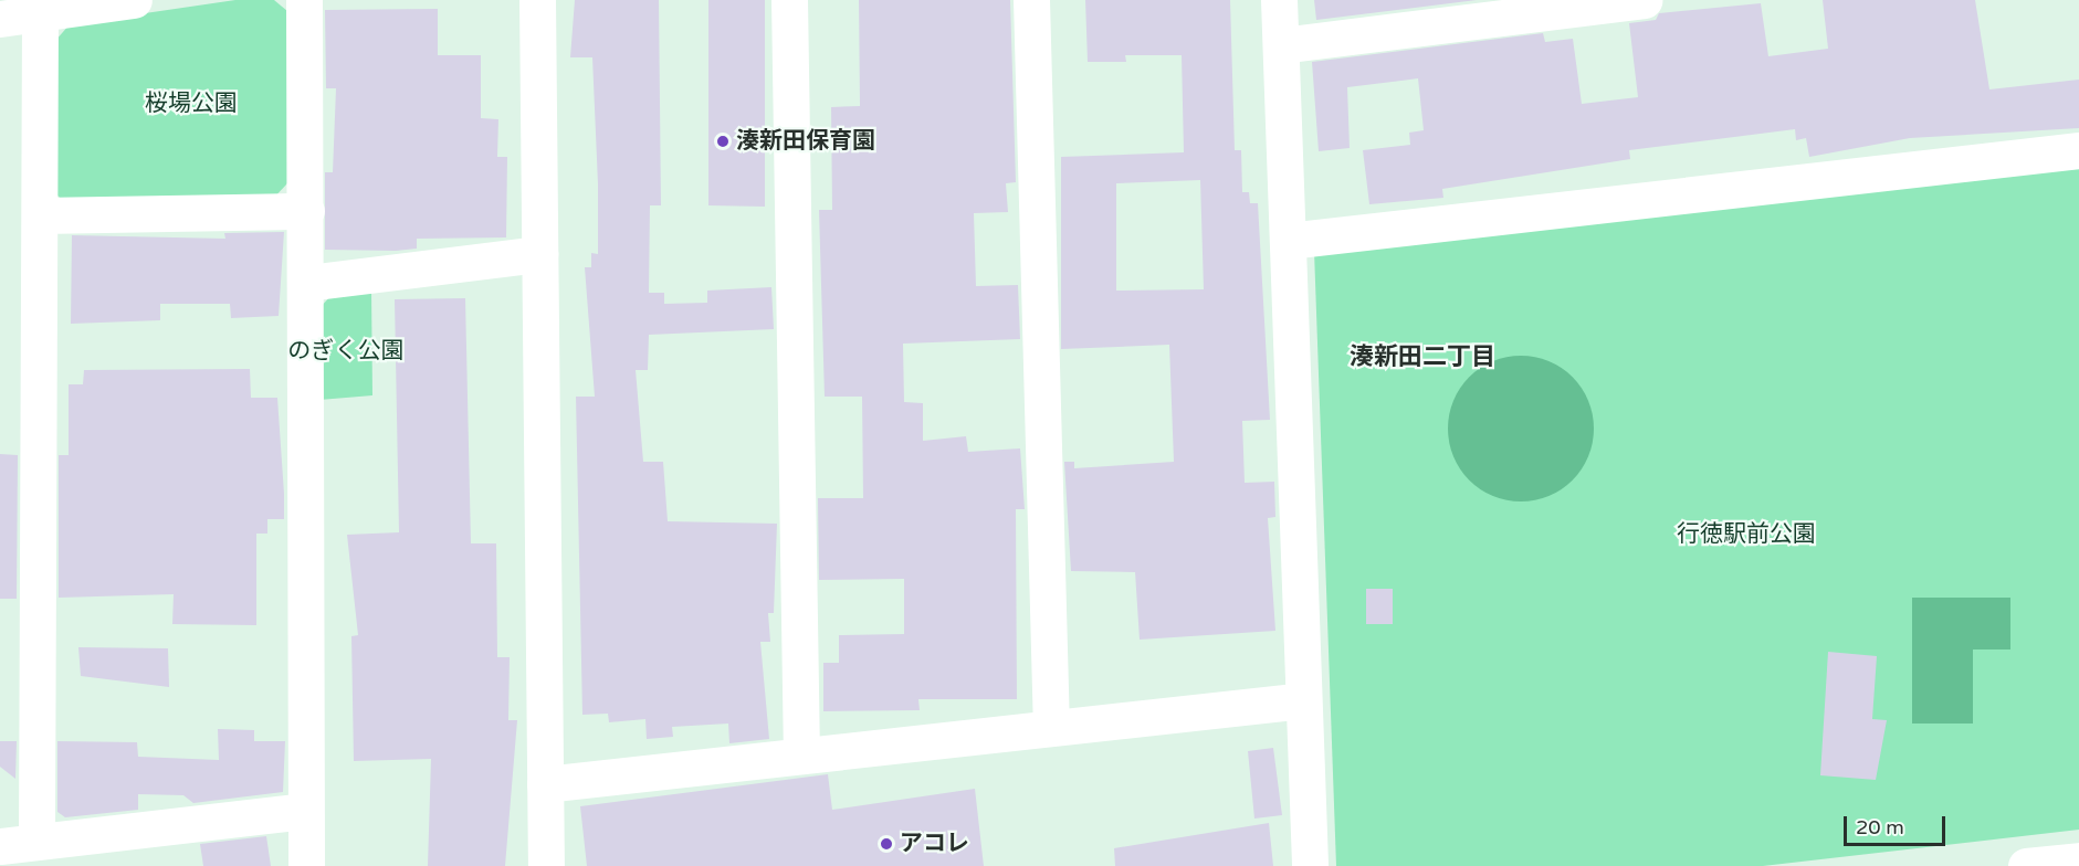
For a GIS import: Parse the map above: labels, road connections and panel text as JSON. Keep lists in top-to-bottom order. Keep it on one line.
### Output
{"districts":["湊新田二丁目"],"parks":["桜場公園","のぎく公園","行徳駅前公園"],"places":["湊新田保育園","アコレ"],"scale_bar":"20 m"}
